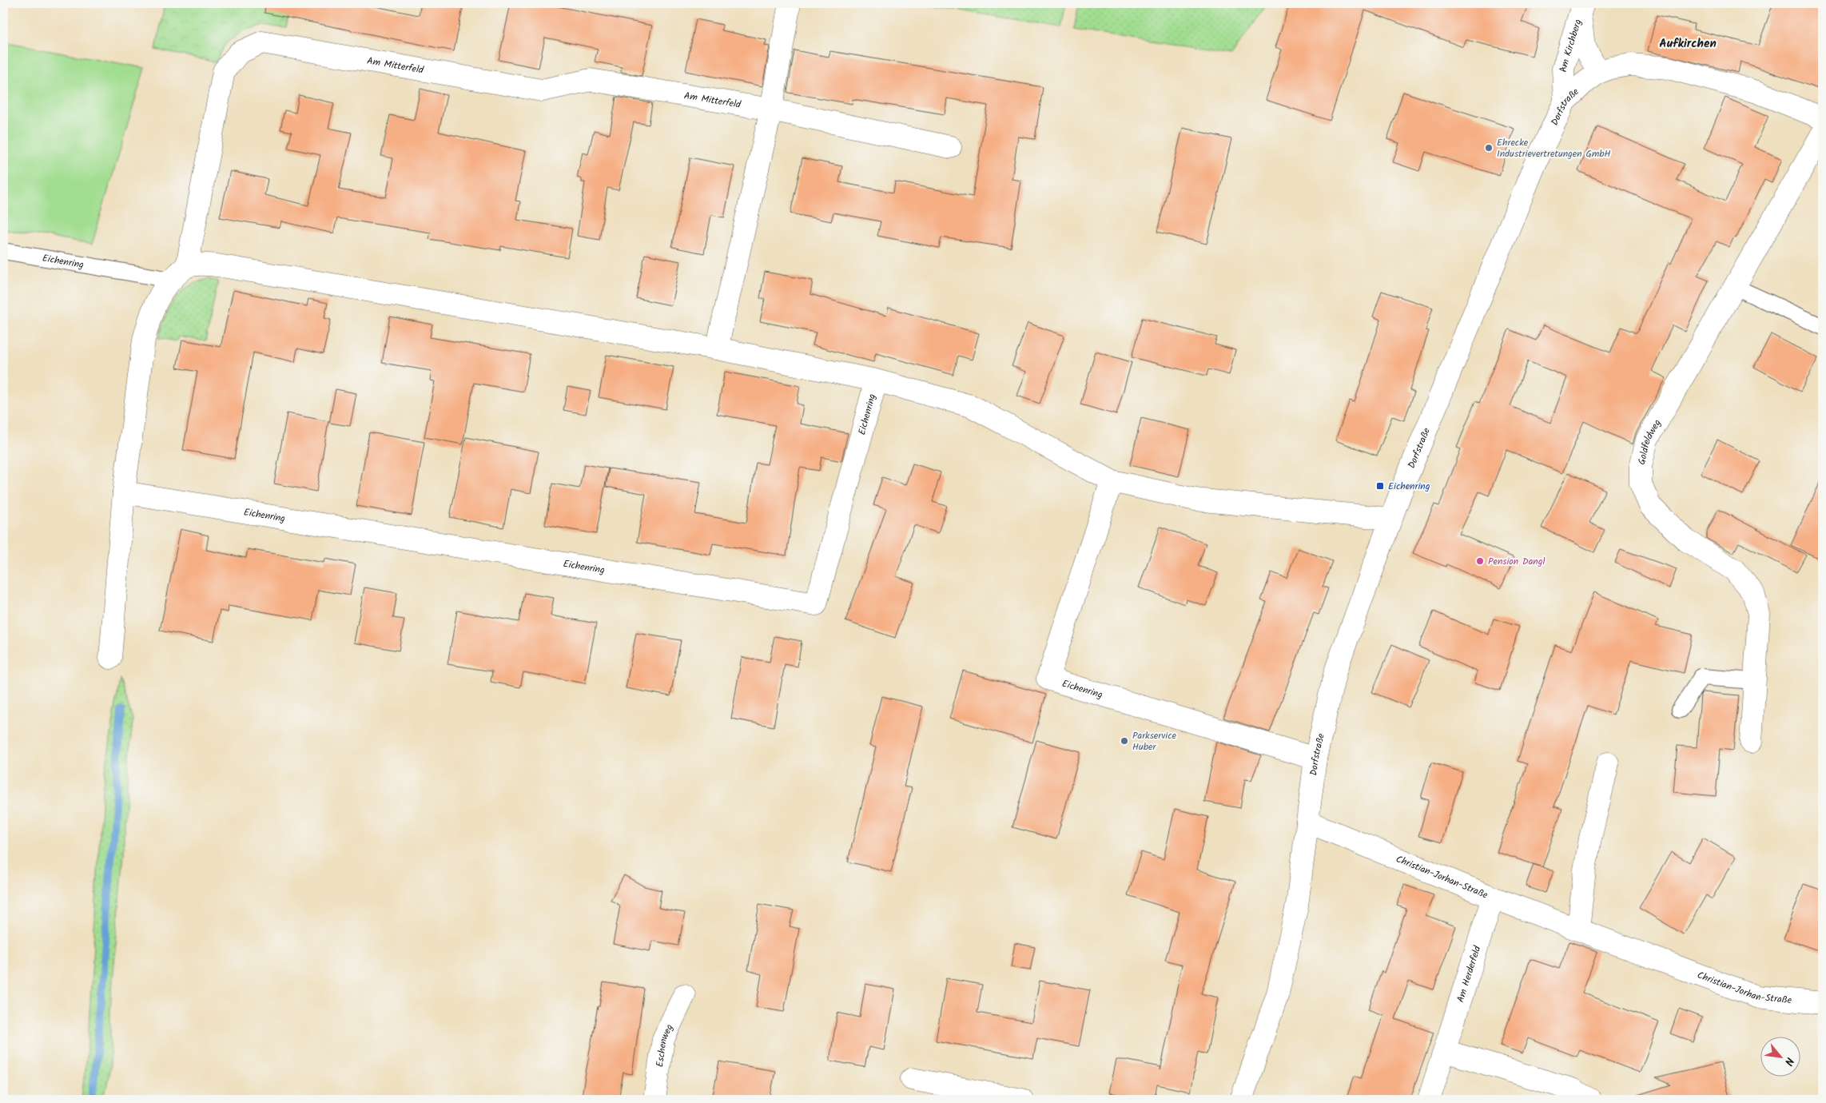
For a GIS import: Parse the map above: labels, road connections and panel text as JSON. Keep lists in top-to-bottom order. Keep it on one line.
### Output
{"streets":{"street":["Am Kirchberg","Am Mitterfeld","Dorfstraße","Eichenring","Goldfeldweg","Christian-Jorhan-Straße","Am Herderfeld","Eschenweg"]},"crossings":[["Am Kirchberg","Dorfstraße"],["Am Mitterfeld","Eichenring"],["Dorfstraße","Eichenring"],["Dorfstraße","Christian-Jorhan-Straße"],["Christian-Jorhan-Straße","Am Herderfeld"]],"districts":["Aufkirchen"],"places":{"other":["Ehrecke Industrievertretungen GmbH","Pension Dangl","Parkservice Huber"],"transit":["Eichenring"]},"north":"bottom right"}
